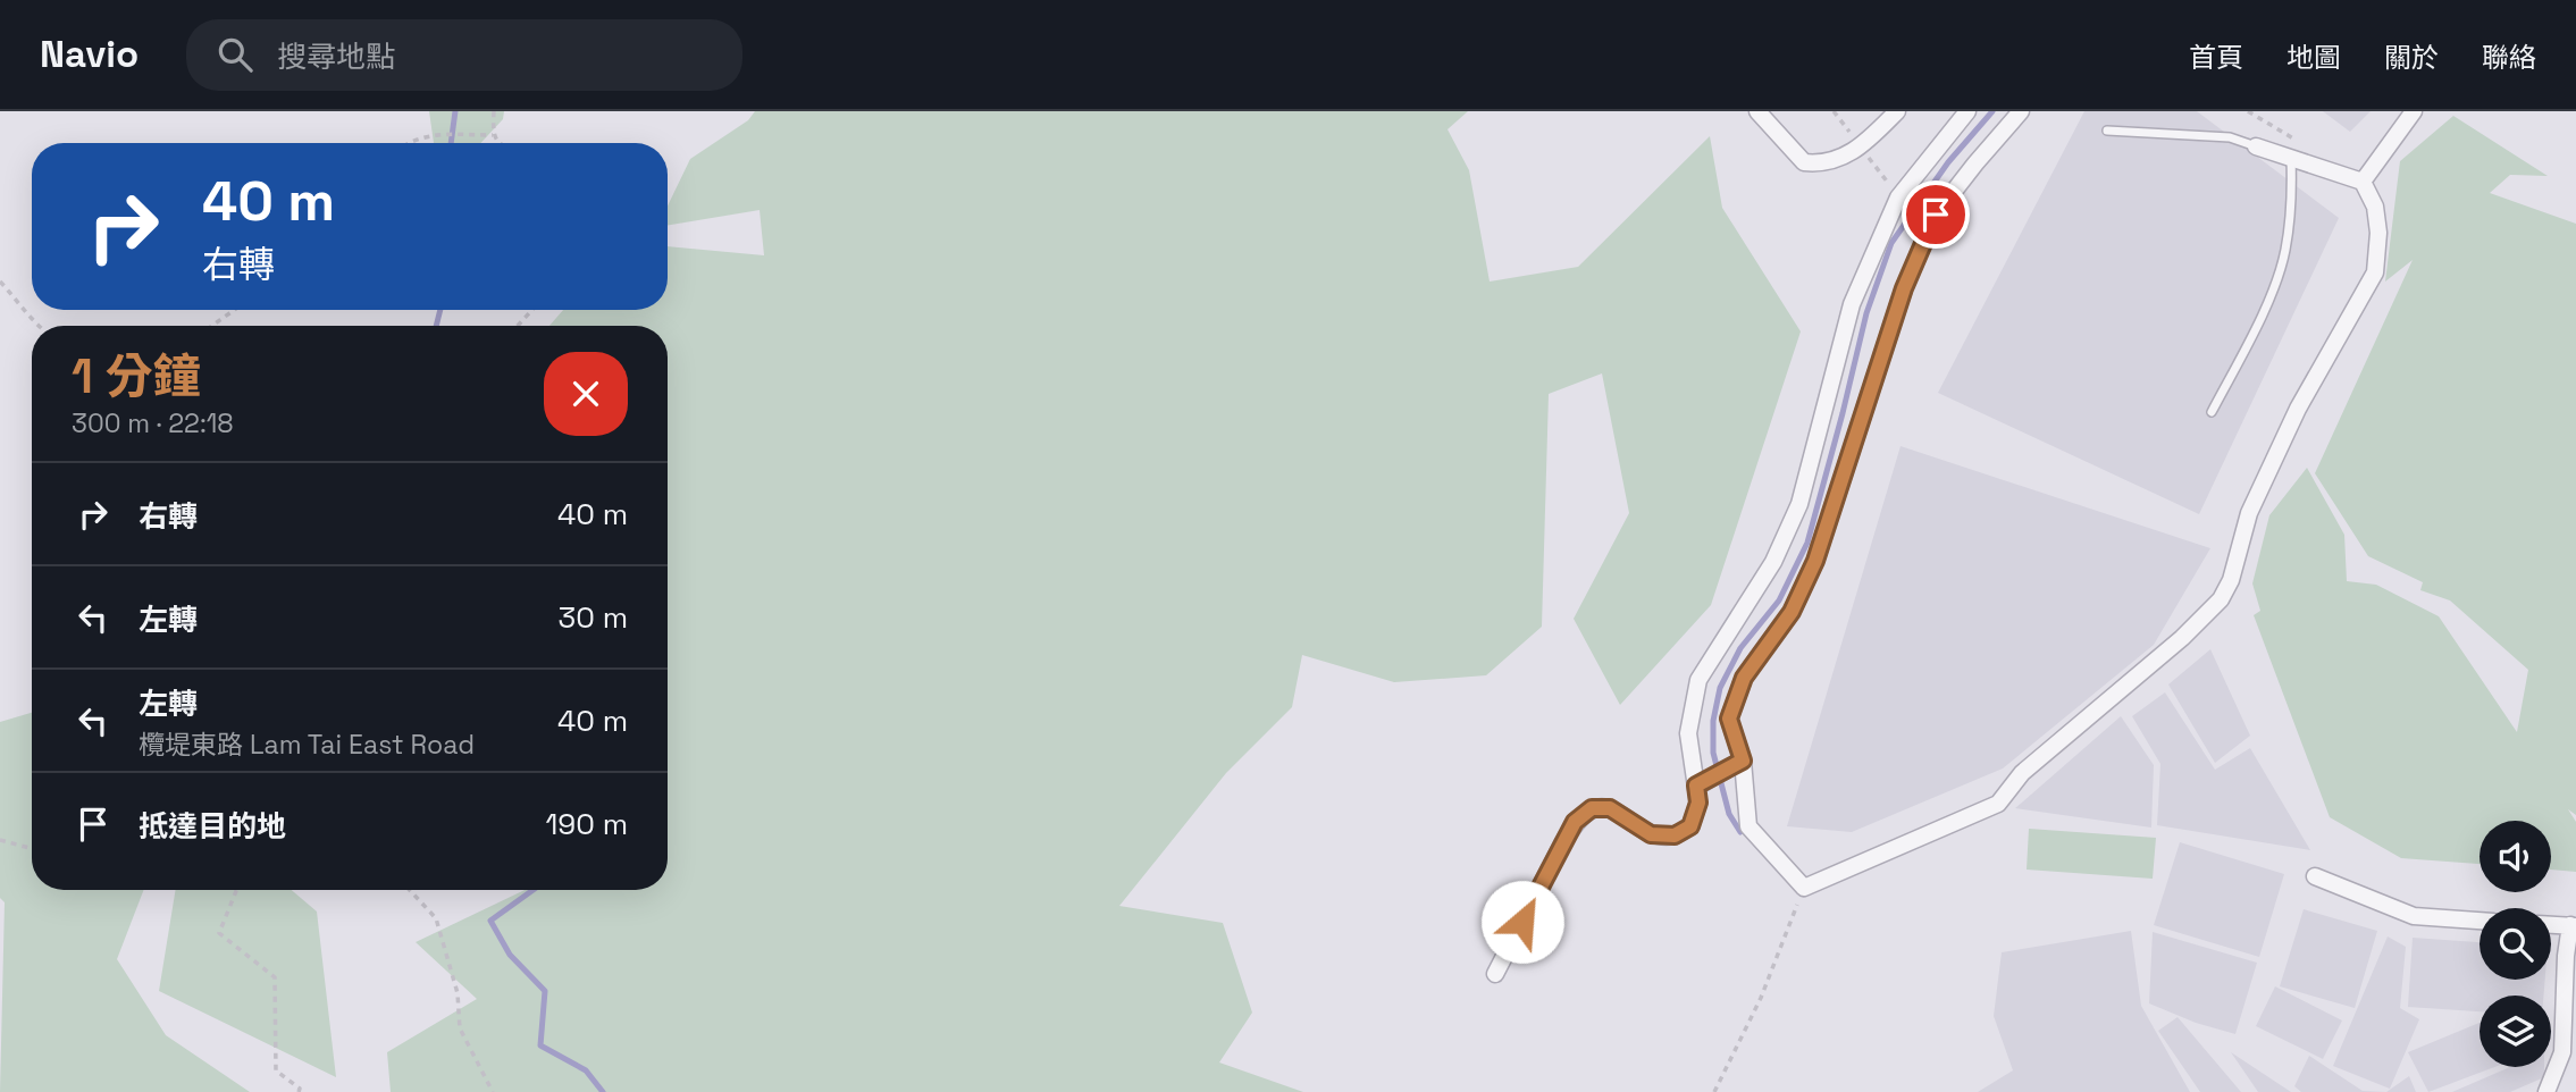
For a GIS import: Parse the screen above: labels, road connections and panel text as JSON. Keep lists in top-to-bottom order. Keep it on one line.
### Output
{"page":{"header":"Navio","search":"搜尋地點","nav":["首頁","地圖","關於","聯絡"],"turn":["40 m","右轉"],"heading":["1 分鐘","300 m · 22:18"],"list":[{"name":"右轉","value":"40 m"},{"name":"左轉","value":"30 m"},{"name":"左轉","note":"欖堤東路 Lam Tai East Road","value":"40 m"},{"name":"抵達目的地","value":"190 m"}]}}
